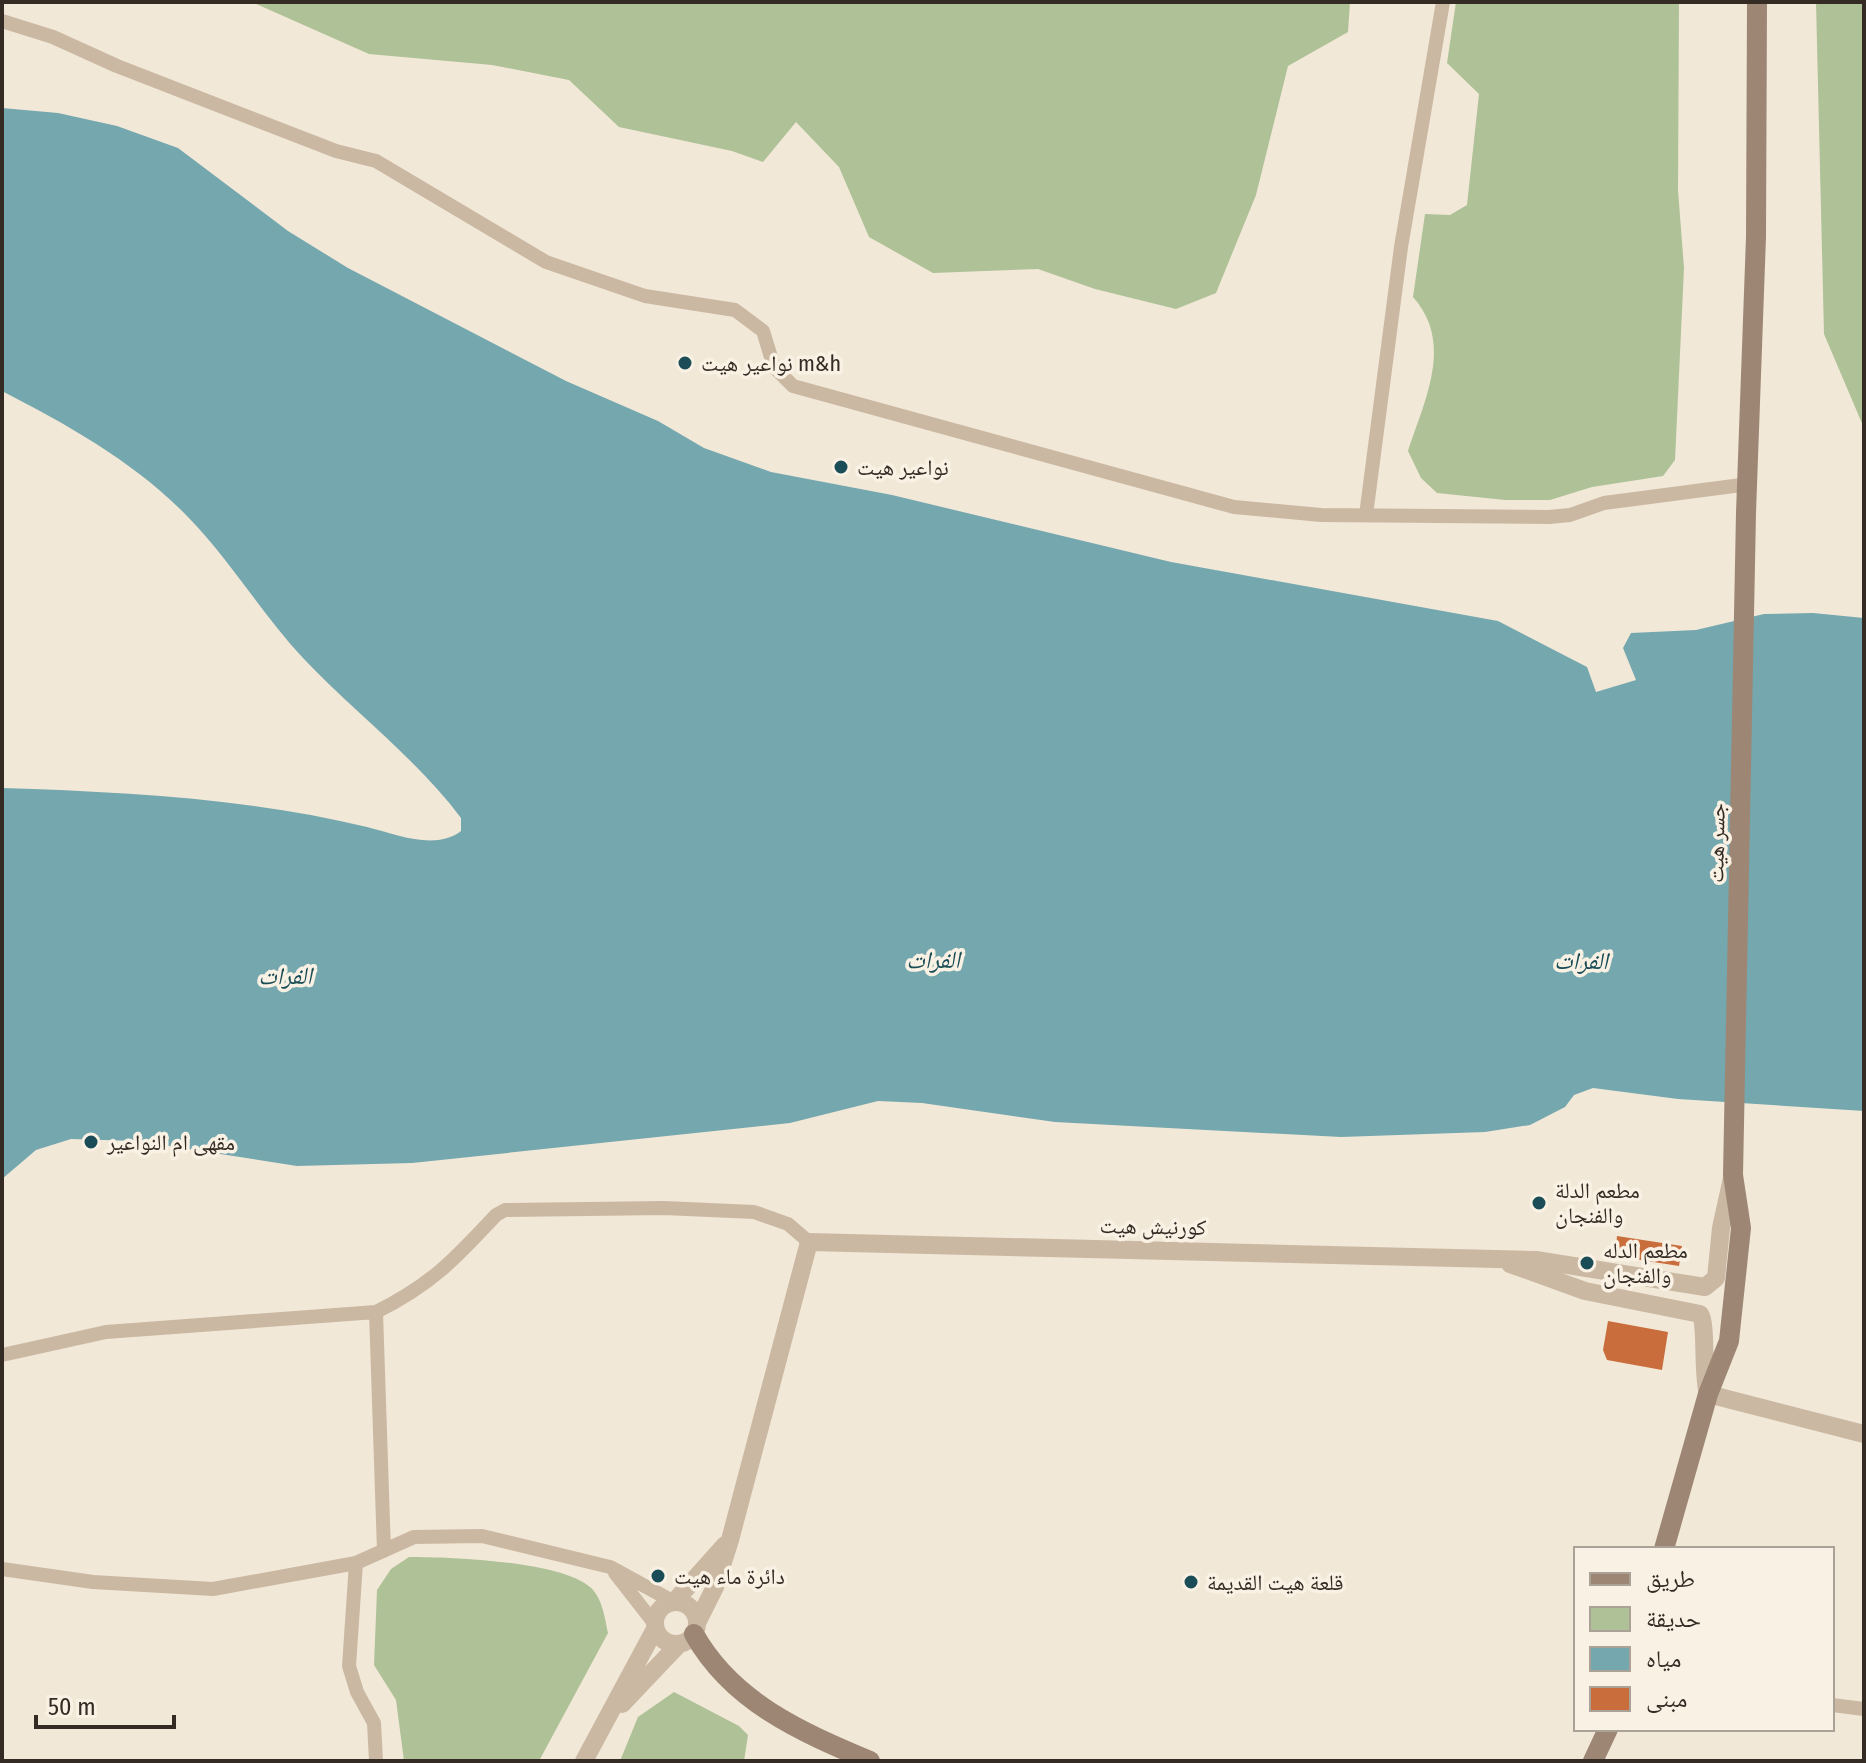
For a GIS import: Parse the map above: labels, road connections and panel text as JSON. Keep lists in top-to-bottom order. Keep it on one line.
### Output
{"streets":{"main road":["جسر هيت"],"street":["كورنيش هيت"]},"crossings":[["جسر هيت","كورنيش هيت"]],"water":["الفرات"],"places":["نواعير هيت m&h","نواعير هيت","مقهى ام النواعير","مطعم الدلة والفنجان","مطعم الدله والفنجان","دائرة ماء هيت","قلعة هيت القديمة"],"legend":["طريق","حديقة","مياه","مبنى"],"scale_bar":"50 m"}
